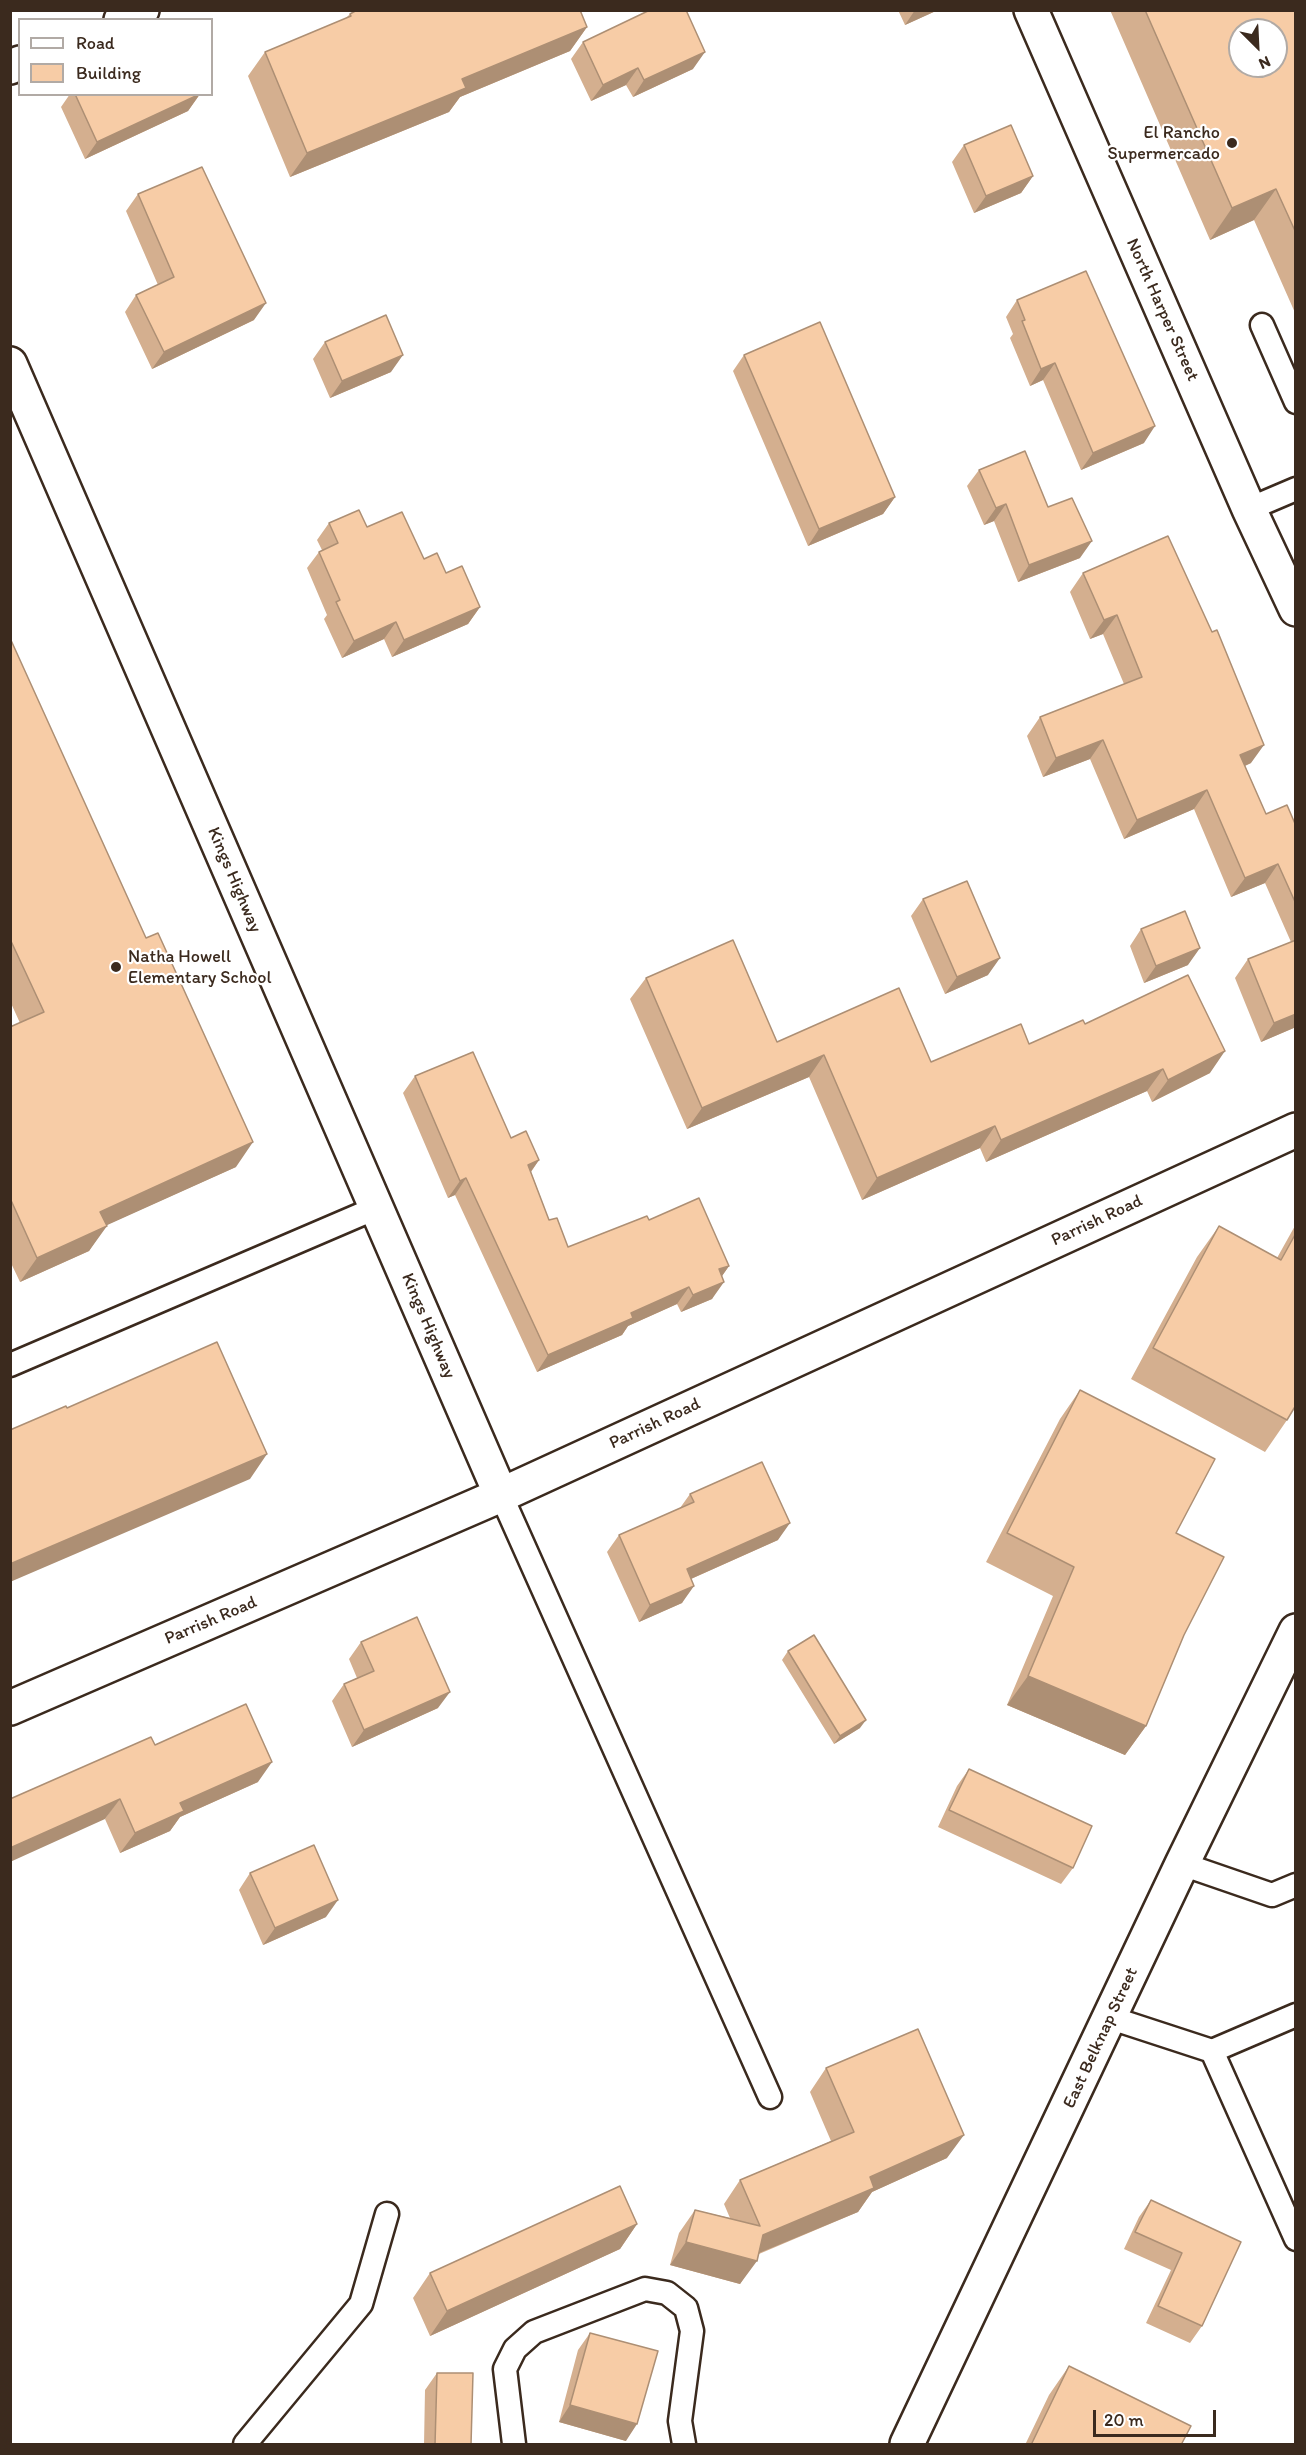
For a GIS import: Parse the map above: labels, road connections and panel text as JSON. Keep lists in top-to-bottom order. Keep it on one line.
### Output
{"streets":{"street":["North Harper Street","Kings Highway","Parrish Road","East Belknap Street"]},"crossings":[["Kings Highway","Parrish Road"]],"places":["El Rancho Supermercado","Natha Howell Elementary School"],"legend":["Road","Building"],"scale_bar":"20 m","north":"bottom right"}
